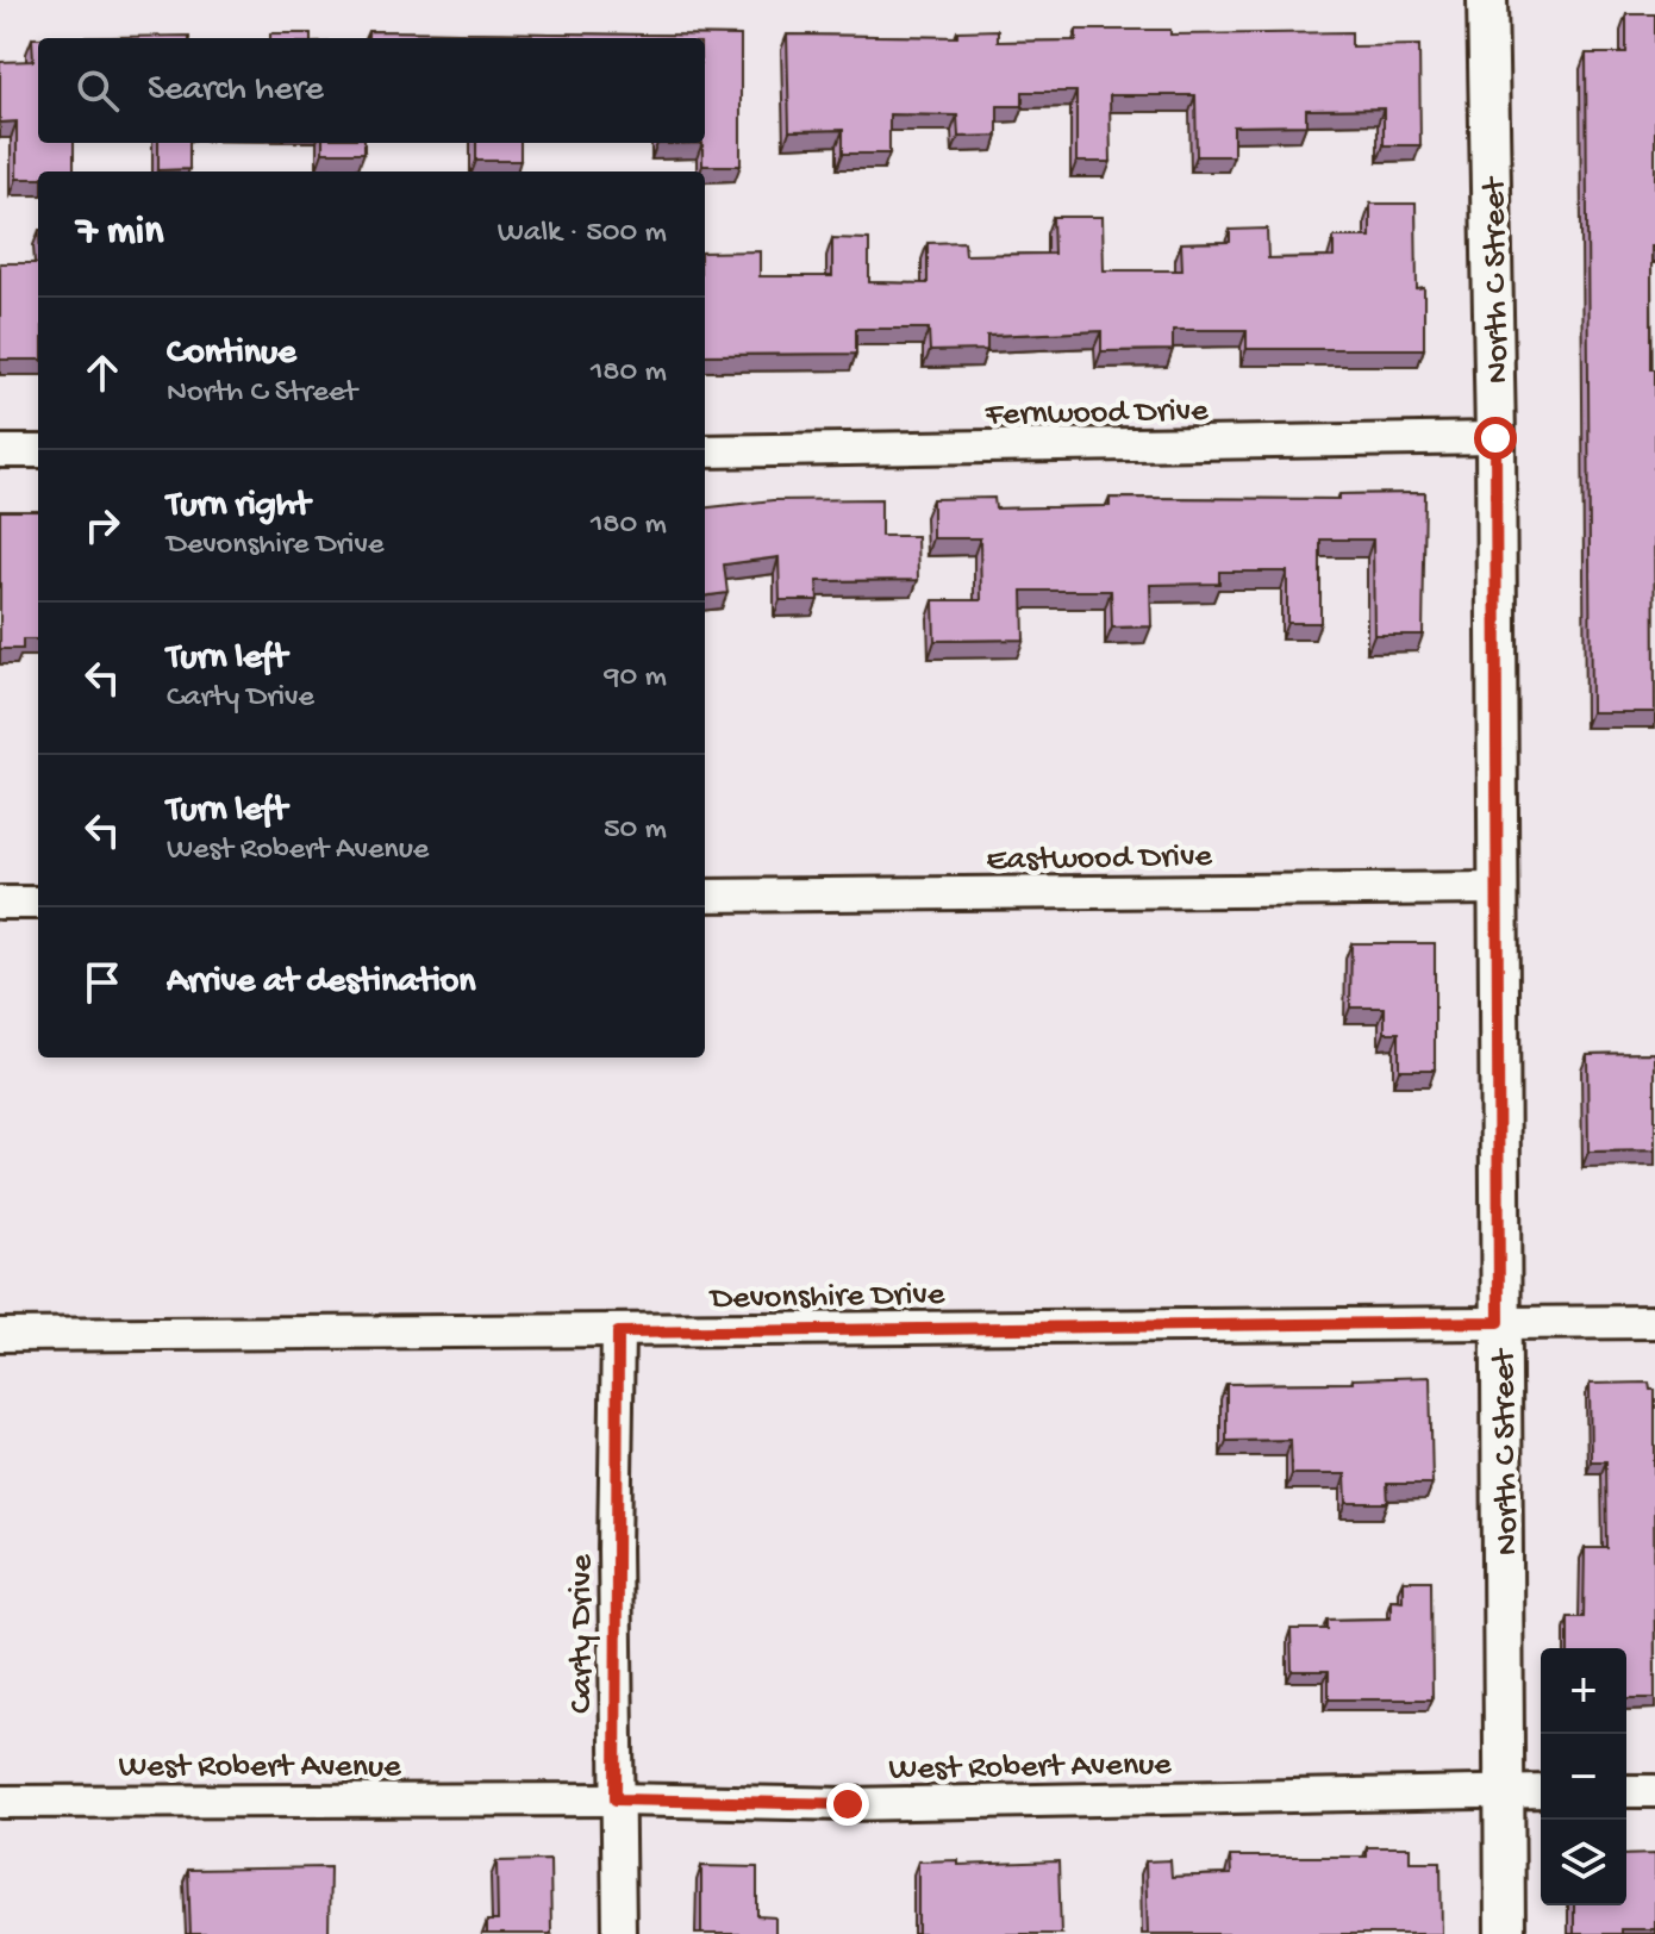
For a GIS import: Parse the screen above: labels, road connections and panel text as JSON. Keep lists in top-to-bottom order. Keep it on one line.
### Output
{"streets":{"street":["North C Street","Fernwood Drive","Eastwood Drive","Devonshire Drive","Carty Drive","West Robert Avenue"]},"crossings":[["North C Street","Fernwood Drive"],["North C Street","Eastwood Drive"],["North C Street","Devonshire Drive"],["North C Street","West Robert Avenue"],["Devonshire Drive","Carty Drive"],["Carty Drive","West Robert Avenue"]],"page":{"search":"Search here","heading":["7 min","Walk · 500 m"],"list":[["Continue","North C Street","180 m"],["Turn right","Devonshire Drive","180 m"],["Turn left","Carty Drive","90 m"],["Turn left","West Robert Avenue","50 m"],"Arrive at destination"],"map_buttons":["+","−"]}}
